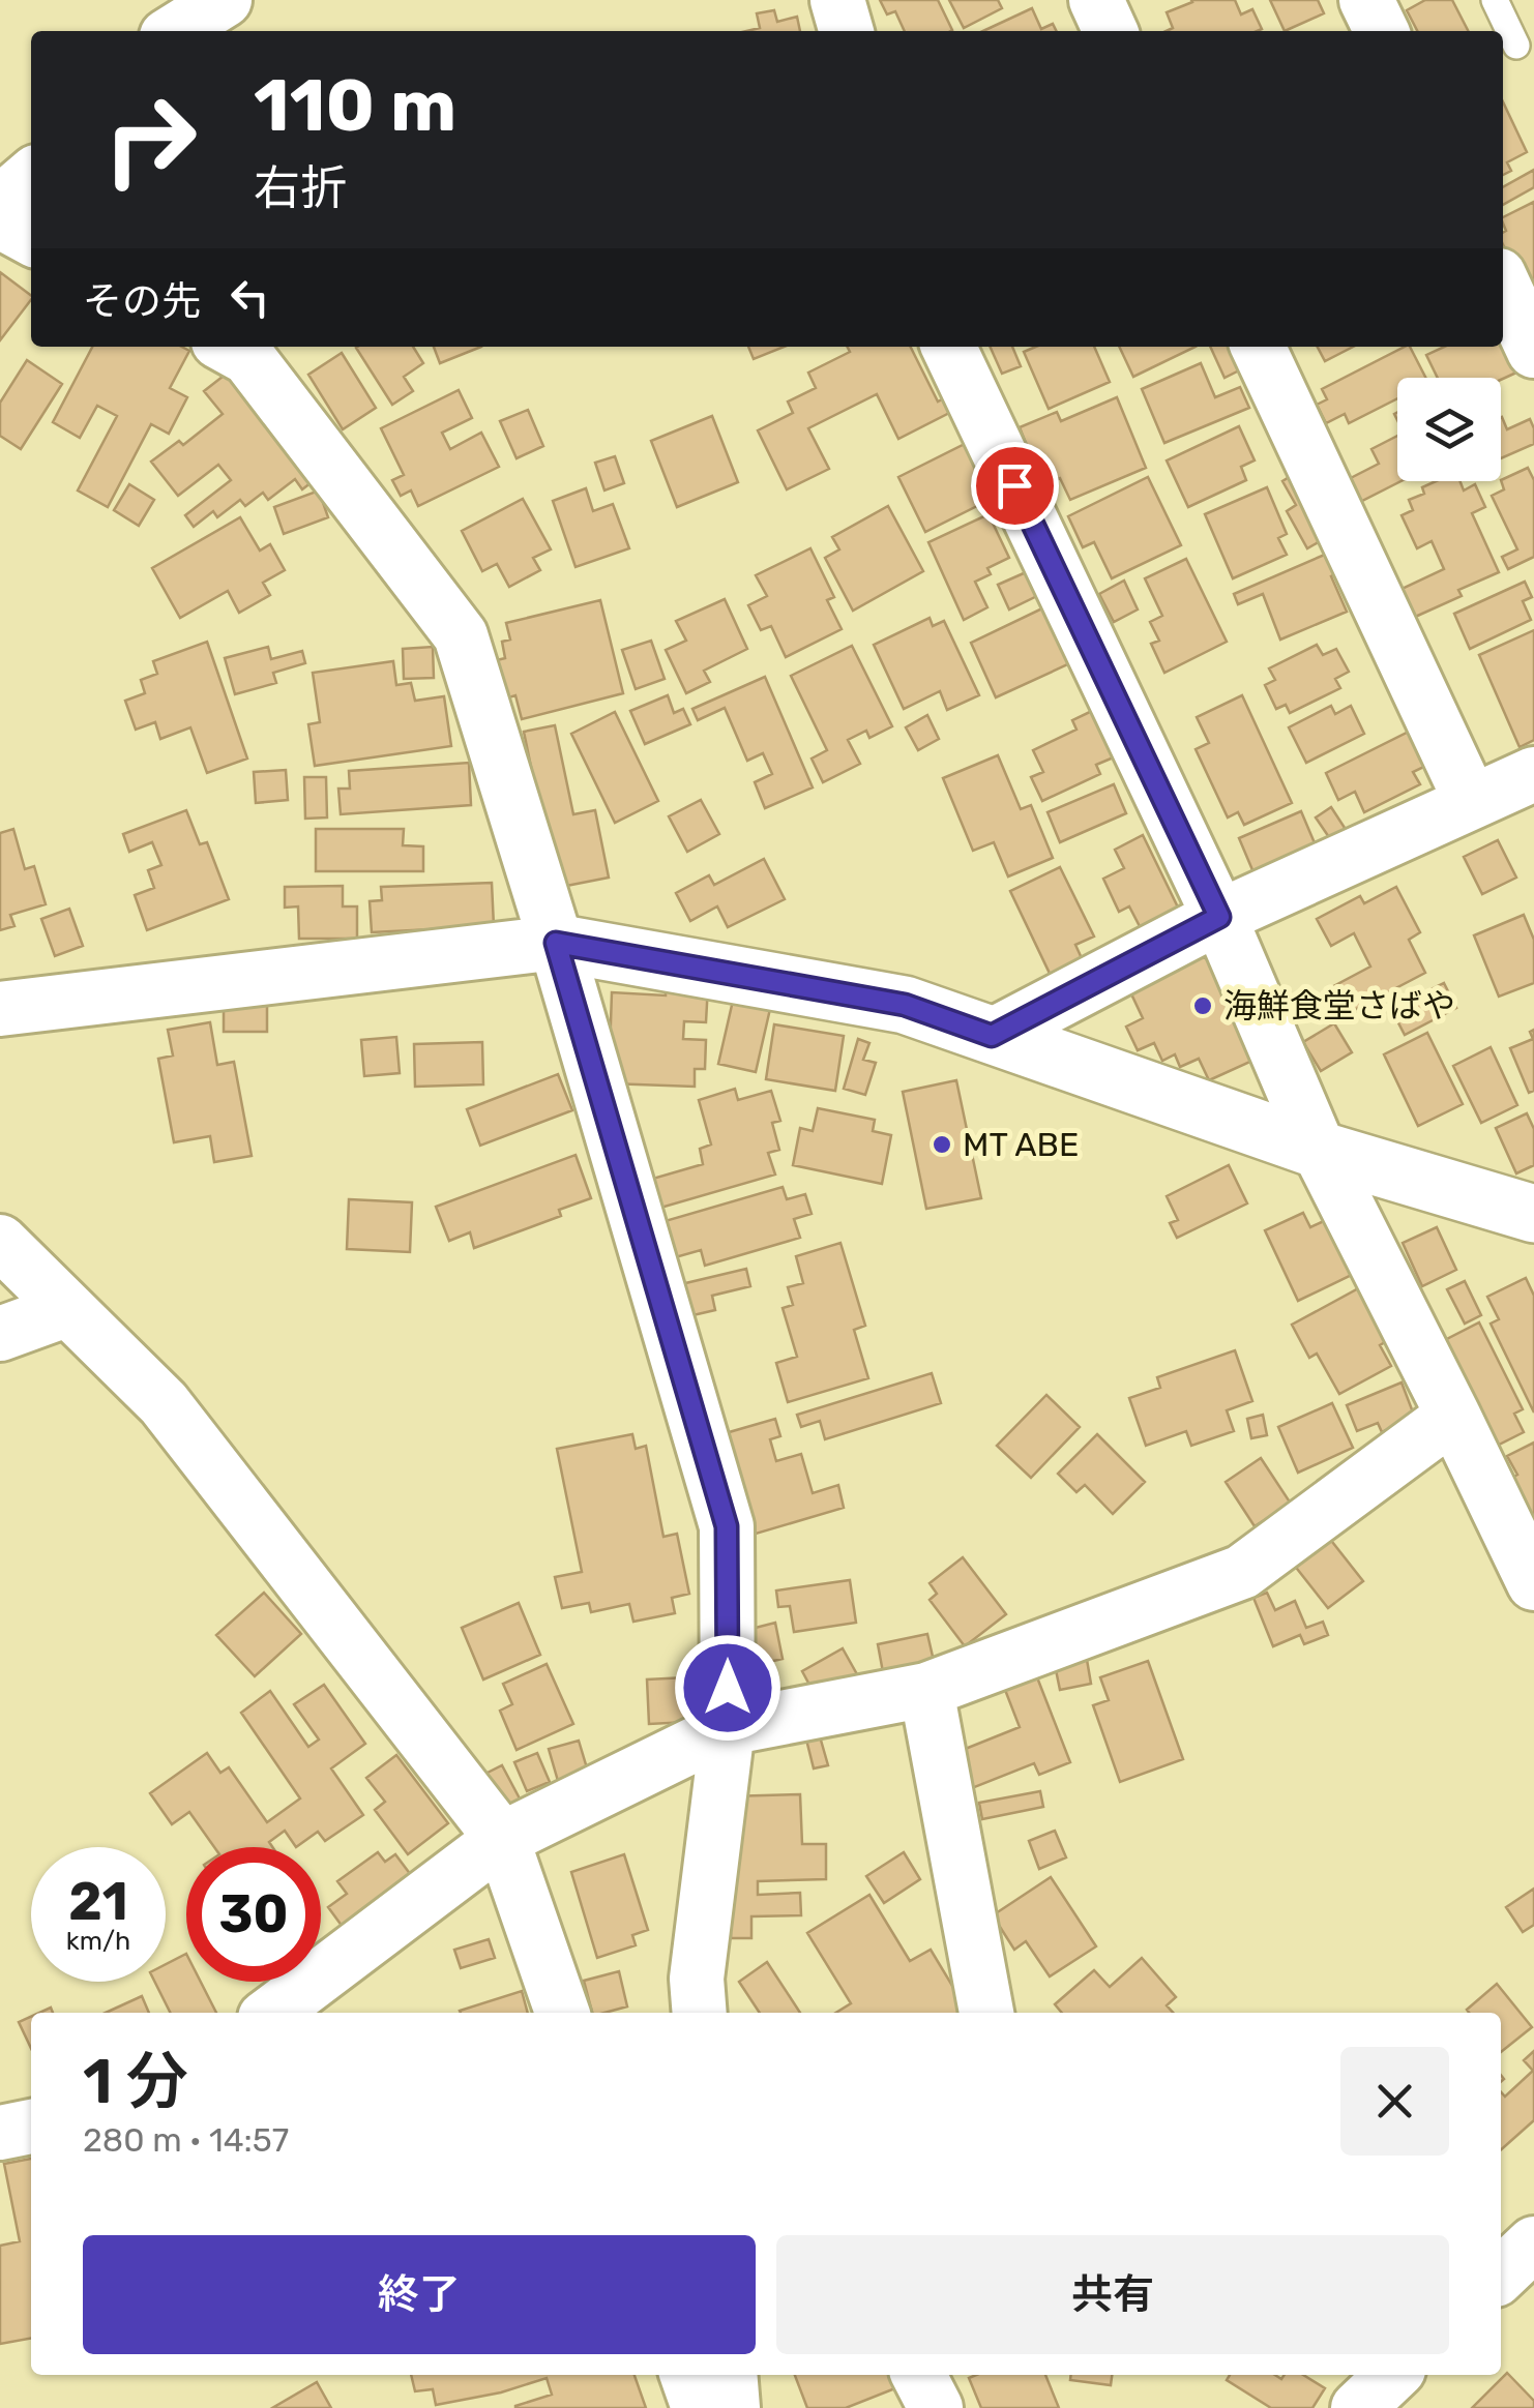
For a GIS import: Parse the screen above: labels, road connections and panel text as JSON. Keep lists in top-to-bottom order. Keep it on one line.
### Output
{"places":["海鮮食堂さばや","MT ABE"],"page":{"turn":["110 m","右折"],"then":"その先","speed":"21 km/h","limit":"30","heading":["1 分","280 m · 14:57"],"buttons":["終了","共有"]}}
